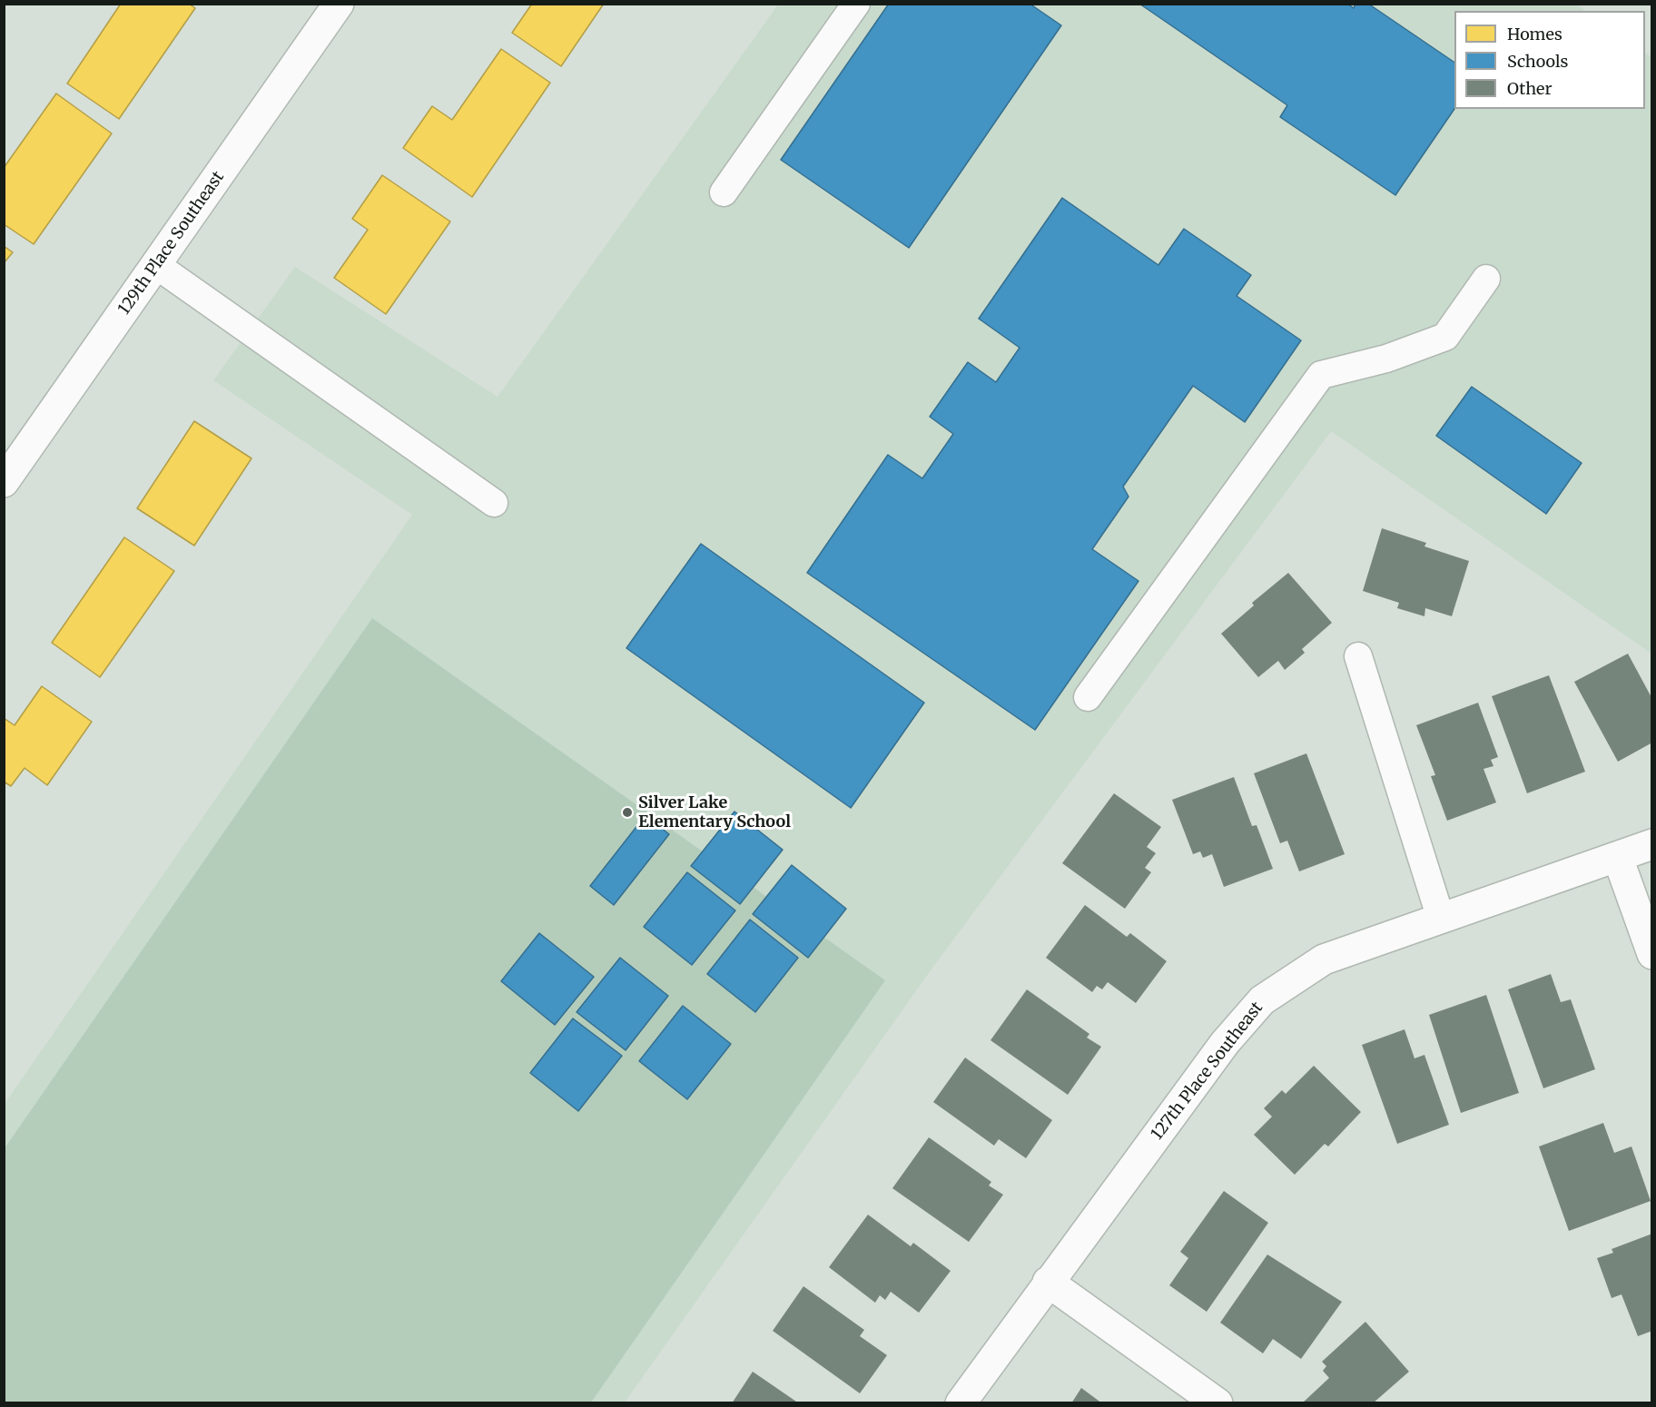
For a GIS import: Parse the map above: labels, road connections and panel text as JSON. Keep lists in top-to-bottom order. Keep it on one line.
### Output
{"streets":{"street":["129th Place Southeast","127th Place Southeast"]},"places":["Silver Lake Elementary School"],"legend":["Homes","Schools","Other"]}
